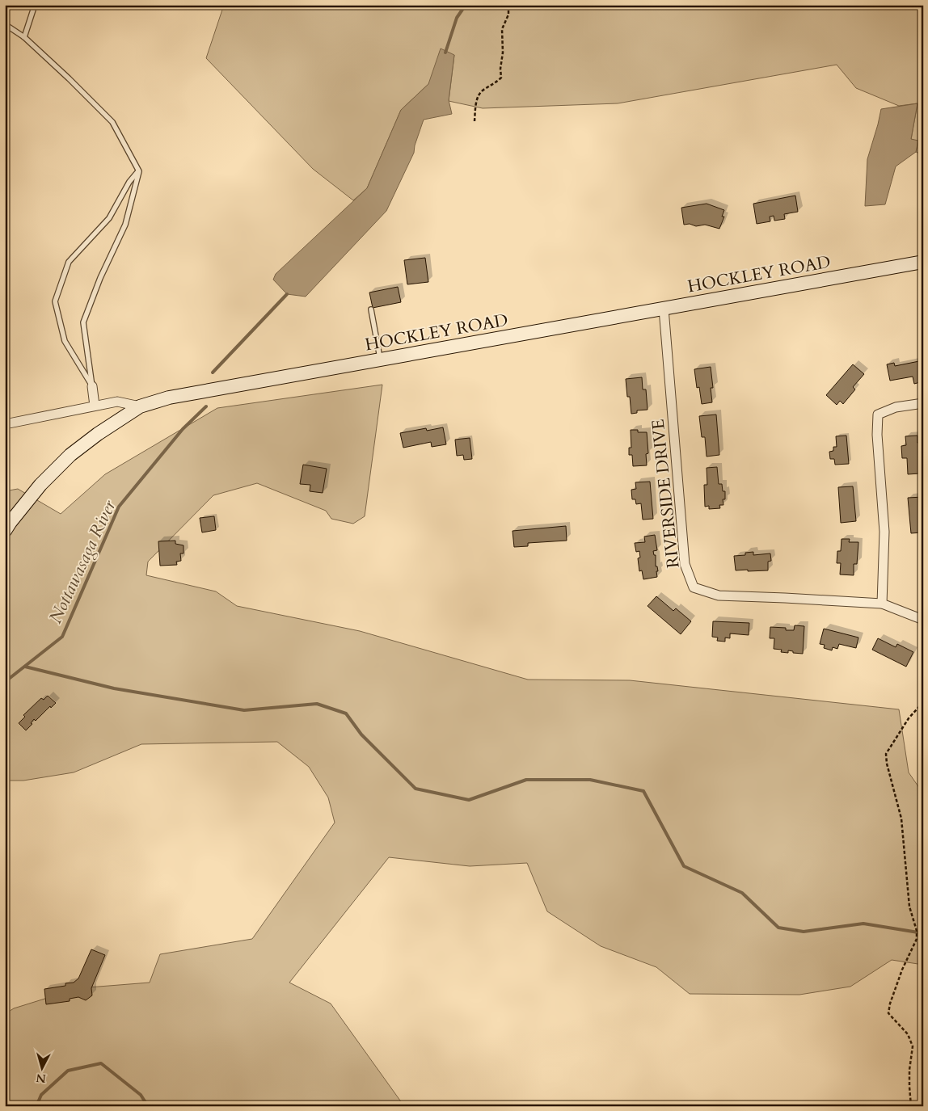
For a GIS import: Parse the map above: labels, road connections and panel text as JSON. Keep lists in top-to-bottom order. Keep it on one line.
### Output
{"streets":{"main road":["HOCKLEY ROAD"],"street":["RIVERSIDE DRIVE"]},"crossings":[["HOCKLEY ROAD","RIVERSIDE DRIVE"]],"water":["Nottawasaga River"],"north":"bottom"}
